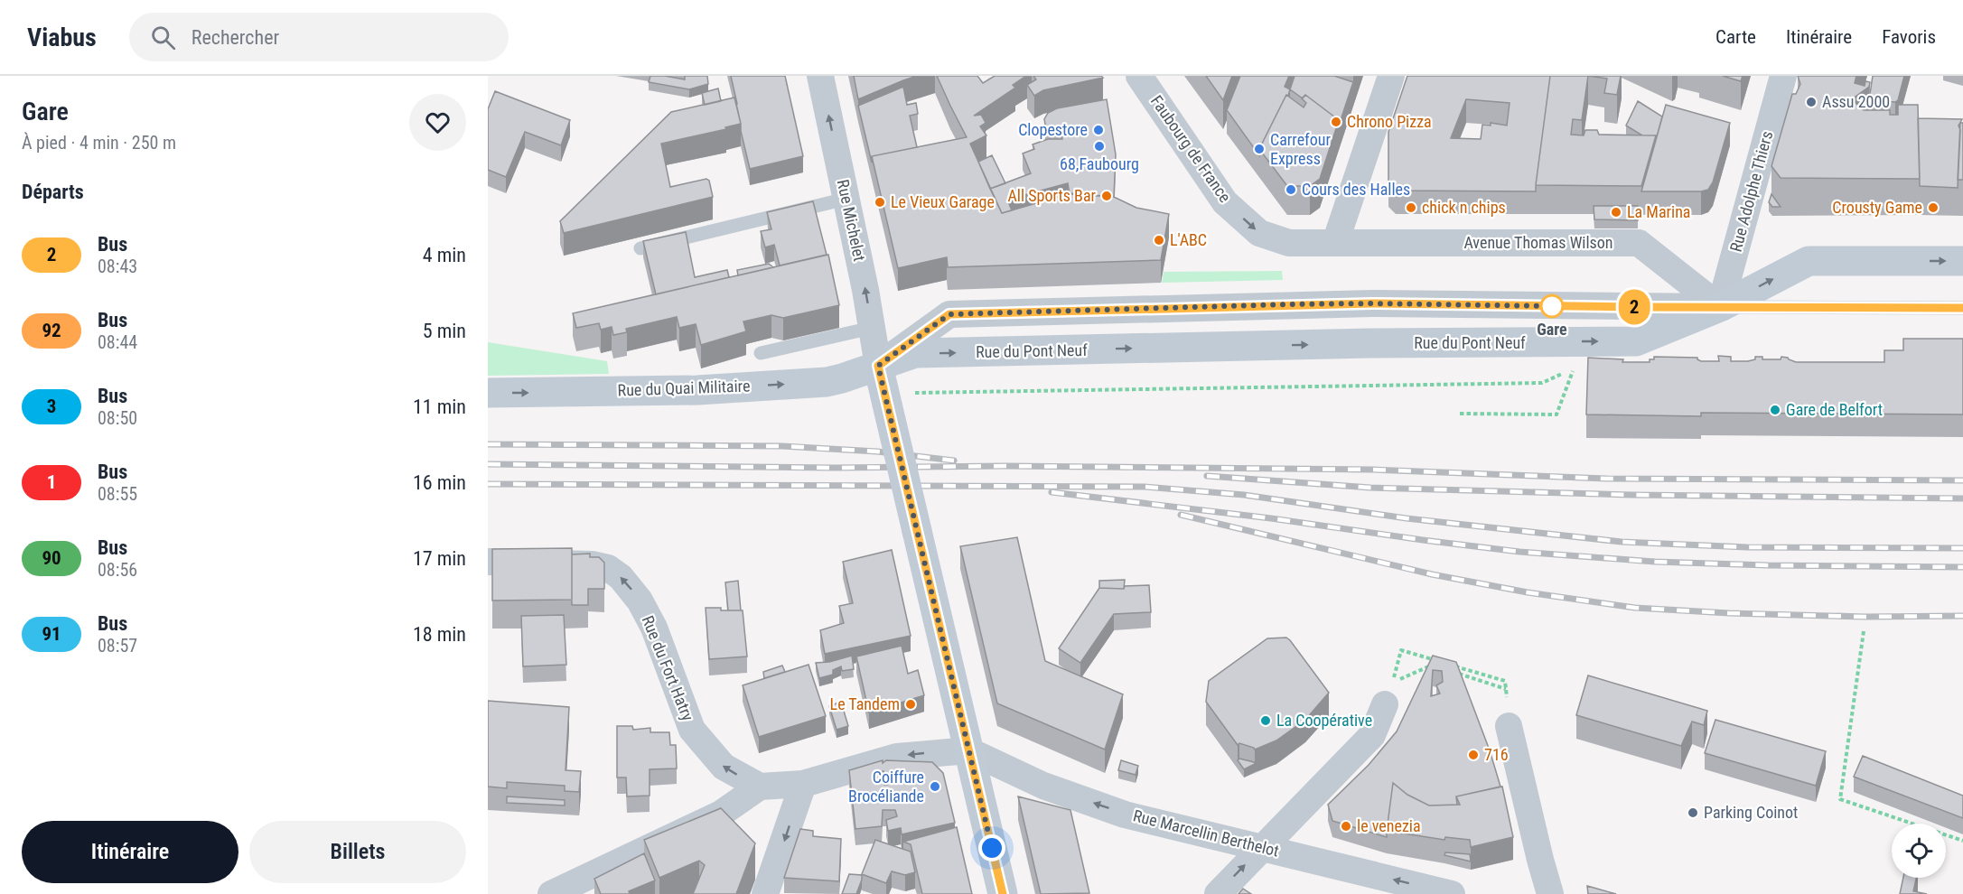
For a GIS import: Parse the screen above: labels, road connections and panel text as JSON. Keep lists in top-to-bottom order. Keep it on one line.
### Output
{"streets":{"street":["Faubourg de France","Rue Adolphe Thiers","Rue Michelet","Avenue Thomas Wilson","Rue du Pont Neuf","Rue du Quai Militaire","Rue du Fort Hatry","Rue Marcellin Berthelot"]},"crossings":[["Faubourg de France","Avenue Thomas Wilson"],["Rue Adolphe Thiers","Avenue Thomas Wilson"],["Rue Adolphe Thiers","Rue du Pont Neuf"],["Rue Michelet","Rue du Pont Neuf"],["Rue Michelet","Rue du Quai Militaire"],["Avenue Thomas Wilson","Rue du Pont Neuf"],["Rue du Pont Neuf","Rue du Quai Militaire"]],"one_way":["Faubourg de France","Rue Michelet","Rue du Quai Militaire","Rue du Fort Hatry","Rue Marcellin Berthelot"],"places":["Assu 2000","Chrono Pizza","Clopestore","68,Faubourg","Carrefour Express","Cours des Halles","All Sports Bar","Le Vieux Garage","chick n chips","Crousty Game","La Marina","L'ABC","Gare","Gare de Belfort","Le Tandem","La Coopérative","716","Coiffure Brocéliande","Parking Coinot","le venezia"],"lines":["bus line 2"],"page":{"header":"Viabus","search":"Rechercher","nav":["Carte","Itinéraire","Favoris"],"heading":[["Gare","À pied · 4 min · 250 m"],"Départs"],"on_map":"2","list":[{"mark":"2","name":"Bus","note":"08:43","value":"4 min"},{"mark":"92","name":"Bus","note":"08:44","value":"5 min"},{"mark":"3","name":"Bus","note":"08:50","value":"11 min"},{"mark":"1","name":"Bus","note":"08:55","value":"16 min"},{"mark":"90","name":"Bus","note":"08:56","value":"17 min"},{"mark":"91","name":"Bus","note":"08:57","value":"18 min"}],"buttons":["Itinéraire","Billets"]}}
